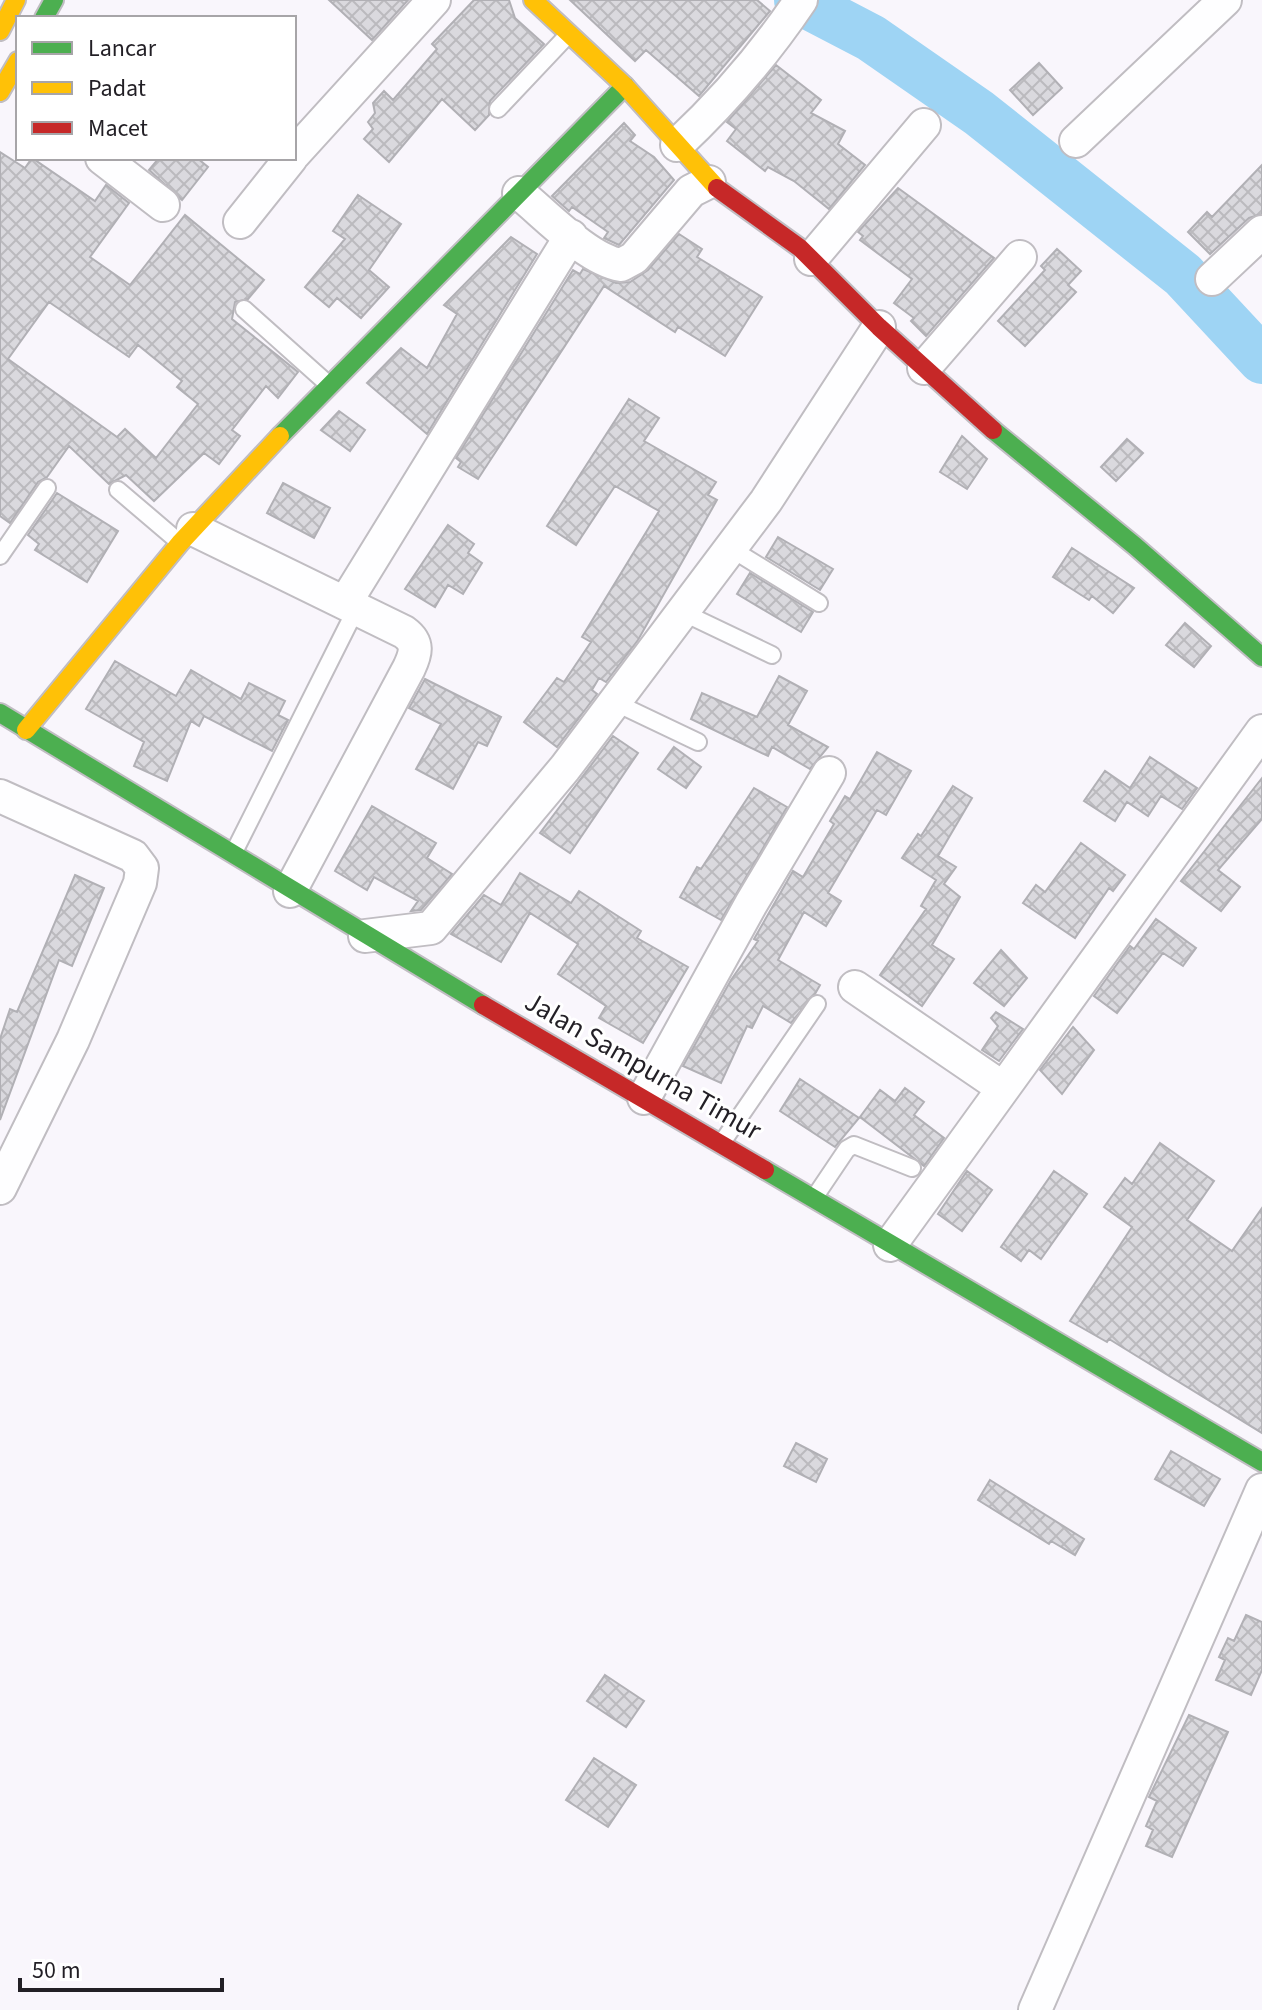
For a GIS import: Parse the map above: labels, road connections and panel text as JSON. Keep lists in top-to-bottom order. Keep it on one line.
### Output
{"streets":{"street":["Jalan Sampurna Timur"]},"legend":["Lancar","Padat","Macet"],"scale_bar":"50 m"}
